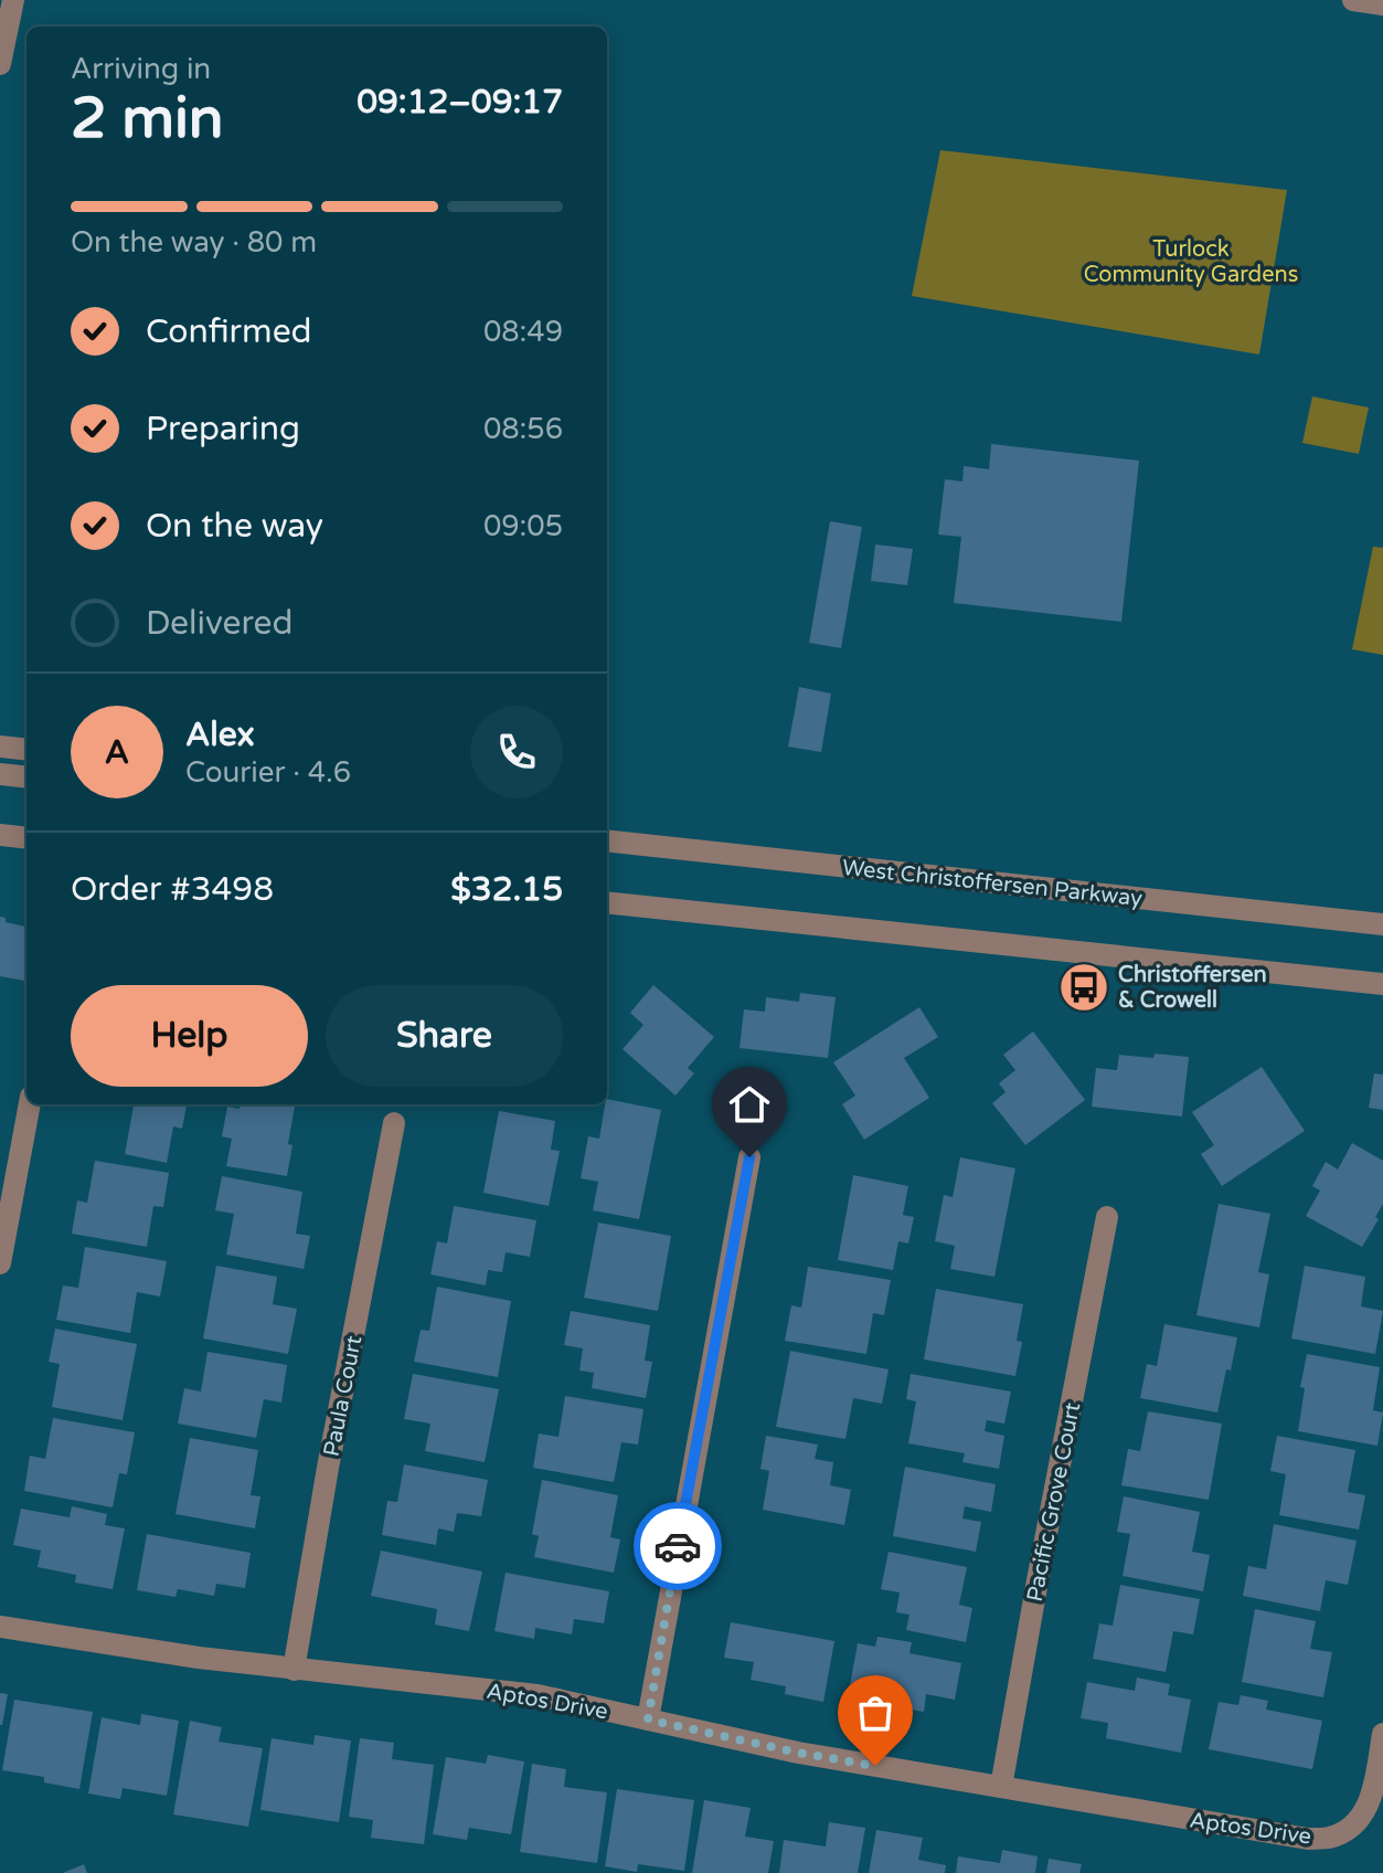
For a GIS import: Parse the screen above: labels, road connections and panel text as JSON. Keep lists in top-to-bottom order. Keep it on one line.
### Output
{"streets":{"street":["West Christoffersen Parkway","Paula Court","Pacific Grove Court","Aptos Drive"]},"crossings":[["Paula Court","Aptos Drive"],["Pacific Grove Court","Aptos Drive"]],"parks":["Turlock Community Gardens"],"places":{"bus stop":["Christoffersen & Crowell"]},"page":{"heading":["2 min","Arriving in","09:12–09:17"],"panel":["Alex","Courier · 4.6","Order #3498","$32.15"],"bar":"On the way · 80 m","list":[["Confirmed","08:49"],["Preparing","08:56"],["On the way","09:05"],"Delivered"],"round":"A","buttons":["Help","Share"]}}
